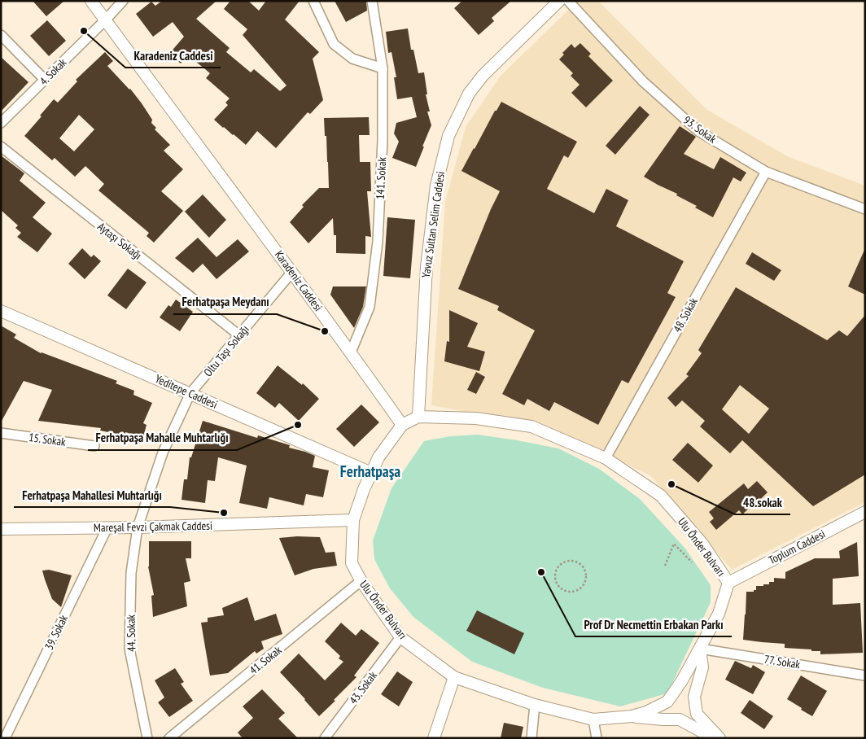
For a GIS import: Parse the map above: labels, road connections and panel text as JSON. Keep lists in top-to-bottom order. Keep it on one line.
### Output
{"streets":{"street":["4. Sokak","93. Sokak","141. Sokak","Yavuz Sultan Selim Caddesi","Aytaşı Sokağı","Karadeniz Caddesi","48. Sokak","Oltu Taşı Sokağı","Yeditepe Caddesi","15. Sokak","Mareşal Fevzi Çakmak Caddesi","Ulu Önder Bulvarı","Toplum Caddesi","39. Sokak","44. Sokak","41. Sokak","77. Sokak","43. Sokak"]},"crossings":[["4. Sokak","Karadeniz Caddesi"],["93. Sokak","48. Sokak"],["141. Sokak","Karadeniz Caddesi"],["Yavuz Sultan Selim Caddesi","Ulu Önder Bulvarı"],["Aytaşı Sokağı","Oltu Taşı Sokağı"],["Karadeniz Caddesi","Oltu Taşı Sokağı"],["Karadeniz Caddesi","Ulu Önder Bulvarı"],["48. Sokak","Ulu Önder Bulvarı"],["Oltu Taşı Sokağı","Yeditepe Caddesi"],["Oltu Taşı Sokağı","Mareşal Fevzi Çakmak Caddesi"],["Oltu Taşı Sokağı","44. Sokak"],["Yeditepe Caddesi","Ulu Önder Bulvarı"],["Mareşal Fevzi Çakmak Caddesi","Ulu Önder Bulvarı"],["Mareşal Fevzi Çakmak Caddesi","39. Sokak"],["Mareşal Fevzi Çakmak Caddesi","44. Sokak"],["Ulu Önder Bulvarı","Toplum Caddesi"],["Ulu Önder Bulvarı","41. Sokak"],["Ulu Önder Bulvarı","77. Sokak"],["Ulu Önder Bulvarı","43. Sokak"]],"districts":["Ferhatpaşa"],"places":["Karadeniz Caddesi","Ferhatpaşa Meydanı","Ferhatpaşa Mahalle Muhtarlığı","48.sokak","Ferhatpaşa Mahallesi Muhtarlığı","Prof Dr Necmettin Erbakan Parkı"]}
